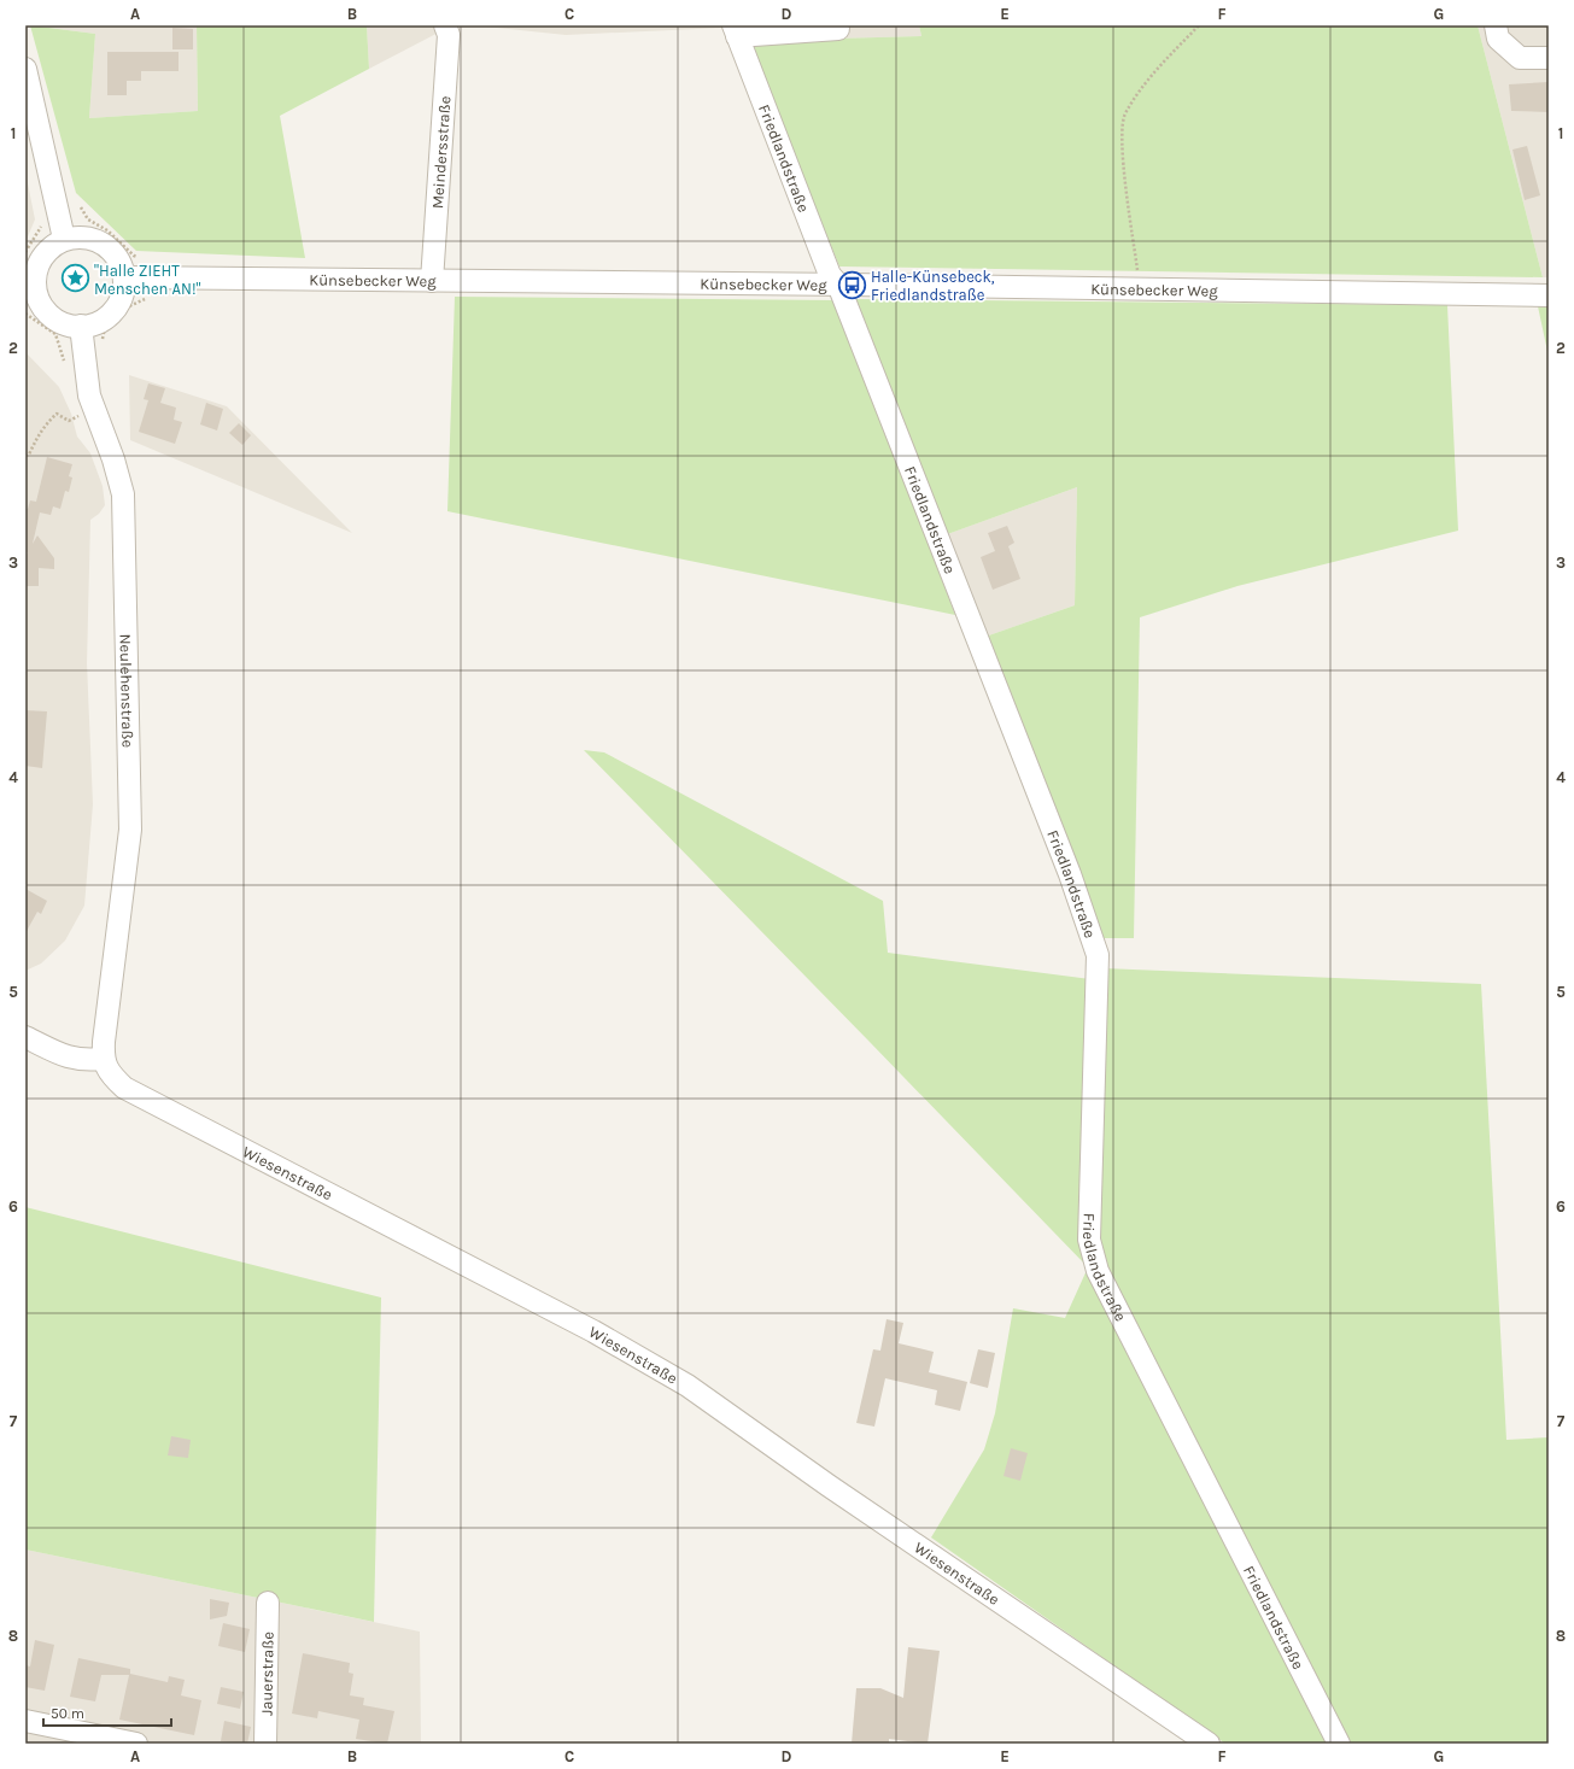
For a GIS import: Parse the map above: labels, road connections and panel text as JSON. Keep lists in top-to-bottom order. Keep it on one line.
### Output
{"streets":{"street":["Meindersstraße","Friedlandstraße","Künsebecker Weg","Neulehenstraße","Wiesenstraße","Jauerstraße"]},"crossings":[["Meindersstraße","Künsebecker Weg"],["Friedlandstraße","Künsebecker Weg"],["Künsebecker Weg","Neulehenstraße"],["Neulehenstraße","Wiesenstraße"]],"places":{"place":["\"Halle ZIEHT Menschen AN!\""],"bus stop":["Halle-Künsebeck, Friedlandstraße"]},"scale_bar":"50 m","grid":{"columns":["A","B","C","D","E","F","G"],"rows":["1","2","3","4","5","6","7","8"]}}
